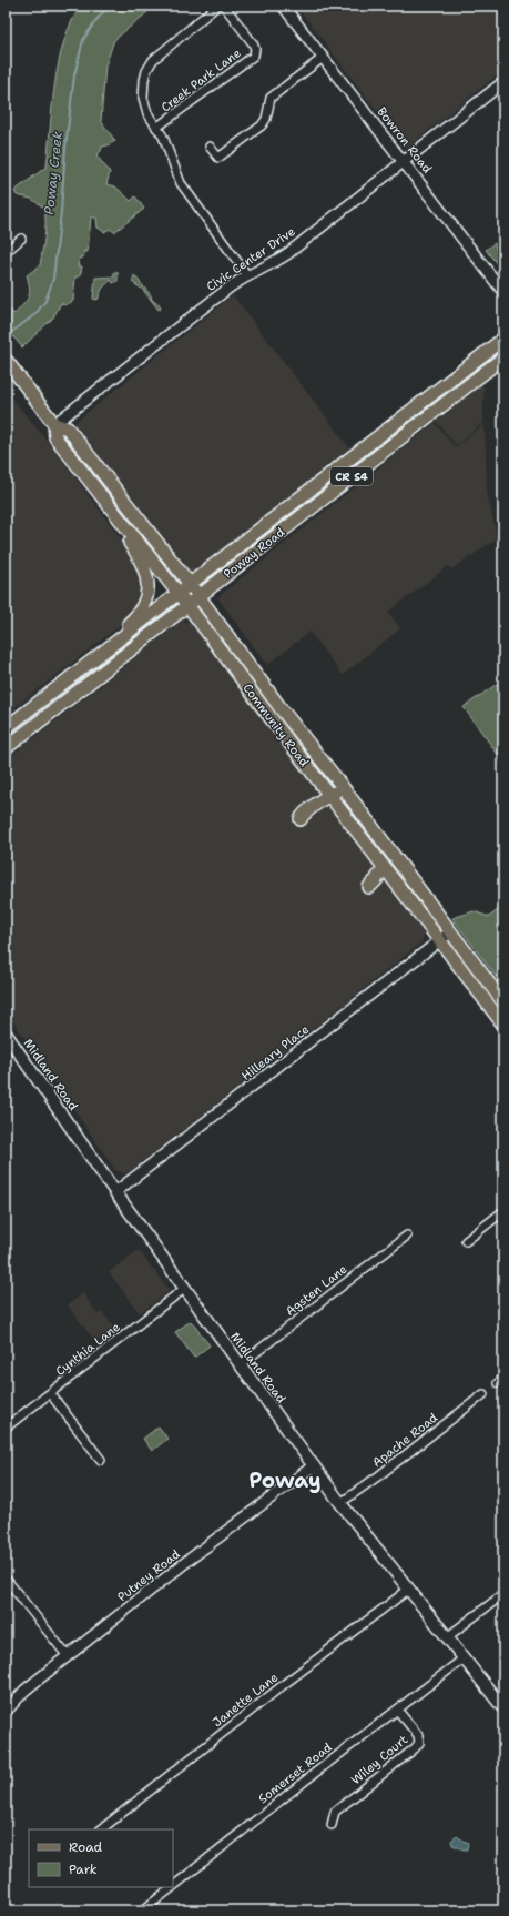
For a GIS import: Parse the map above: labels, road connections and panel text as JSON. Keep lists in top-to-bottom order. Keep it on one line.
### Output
{"streets":{"main road":["CR S4","Poway Road","Community Road","Midland Road"],"street":["Creek Park Lane","Bowron Road","Civic Center Drive","Hilleary Place","Agsten Lane","Cynthia Lane","Apache Road","Putney Road","Janette Lane","Wiley Court","Somerset Road"]},"crossings":[["Bowron Road","Civic Center Drive"],["Civic Center Drive","Community Road"],["Poway Road","Community Road"],["Community Road","Hilleary Place"],["Hilleary Place","Midland Road"],["Midland Road","Agsten Lane"],["Midland Road","Cynthia Lane"],["Midland Road","Apache Road"],["Midland Road","Putney Road"],["Midland Road","Janette Lane"],["Midland Road","Somerset Road"],["Wiley Court","Somerset Road"]],"districts":["Poway"],"water":["Poway Creek"],"legend":["Road","Park"]}
